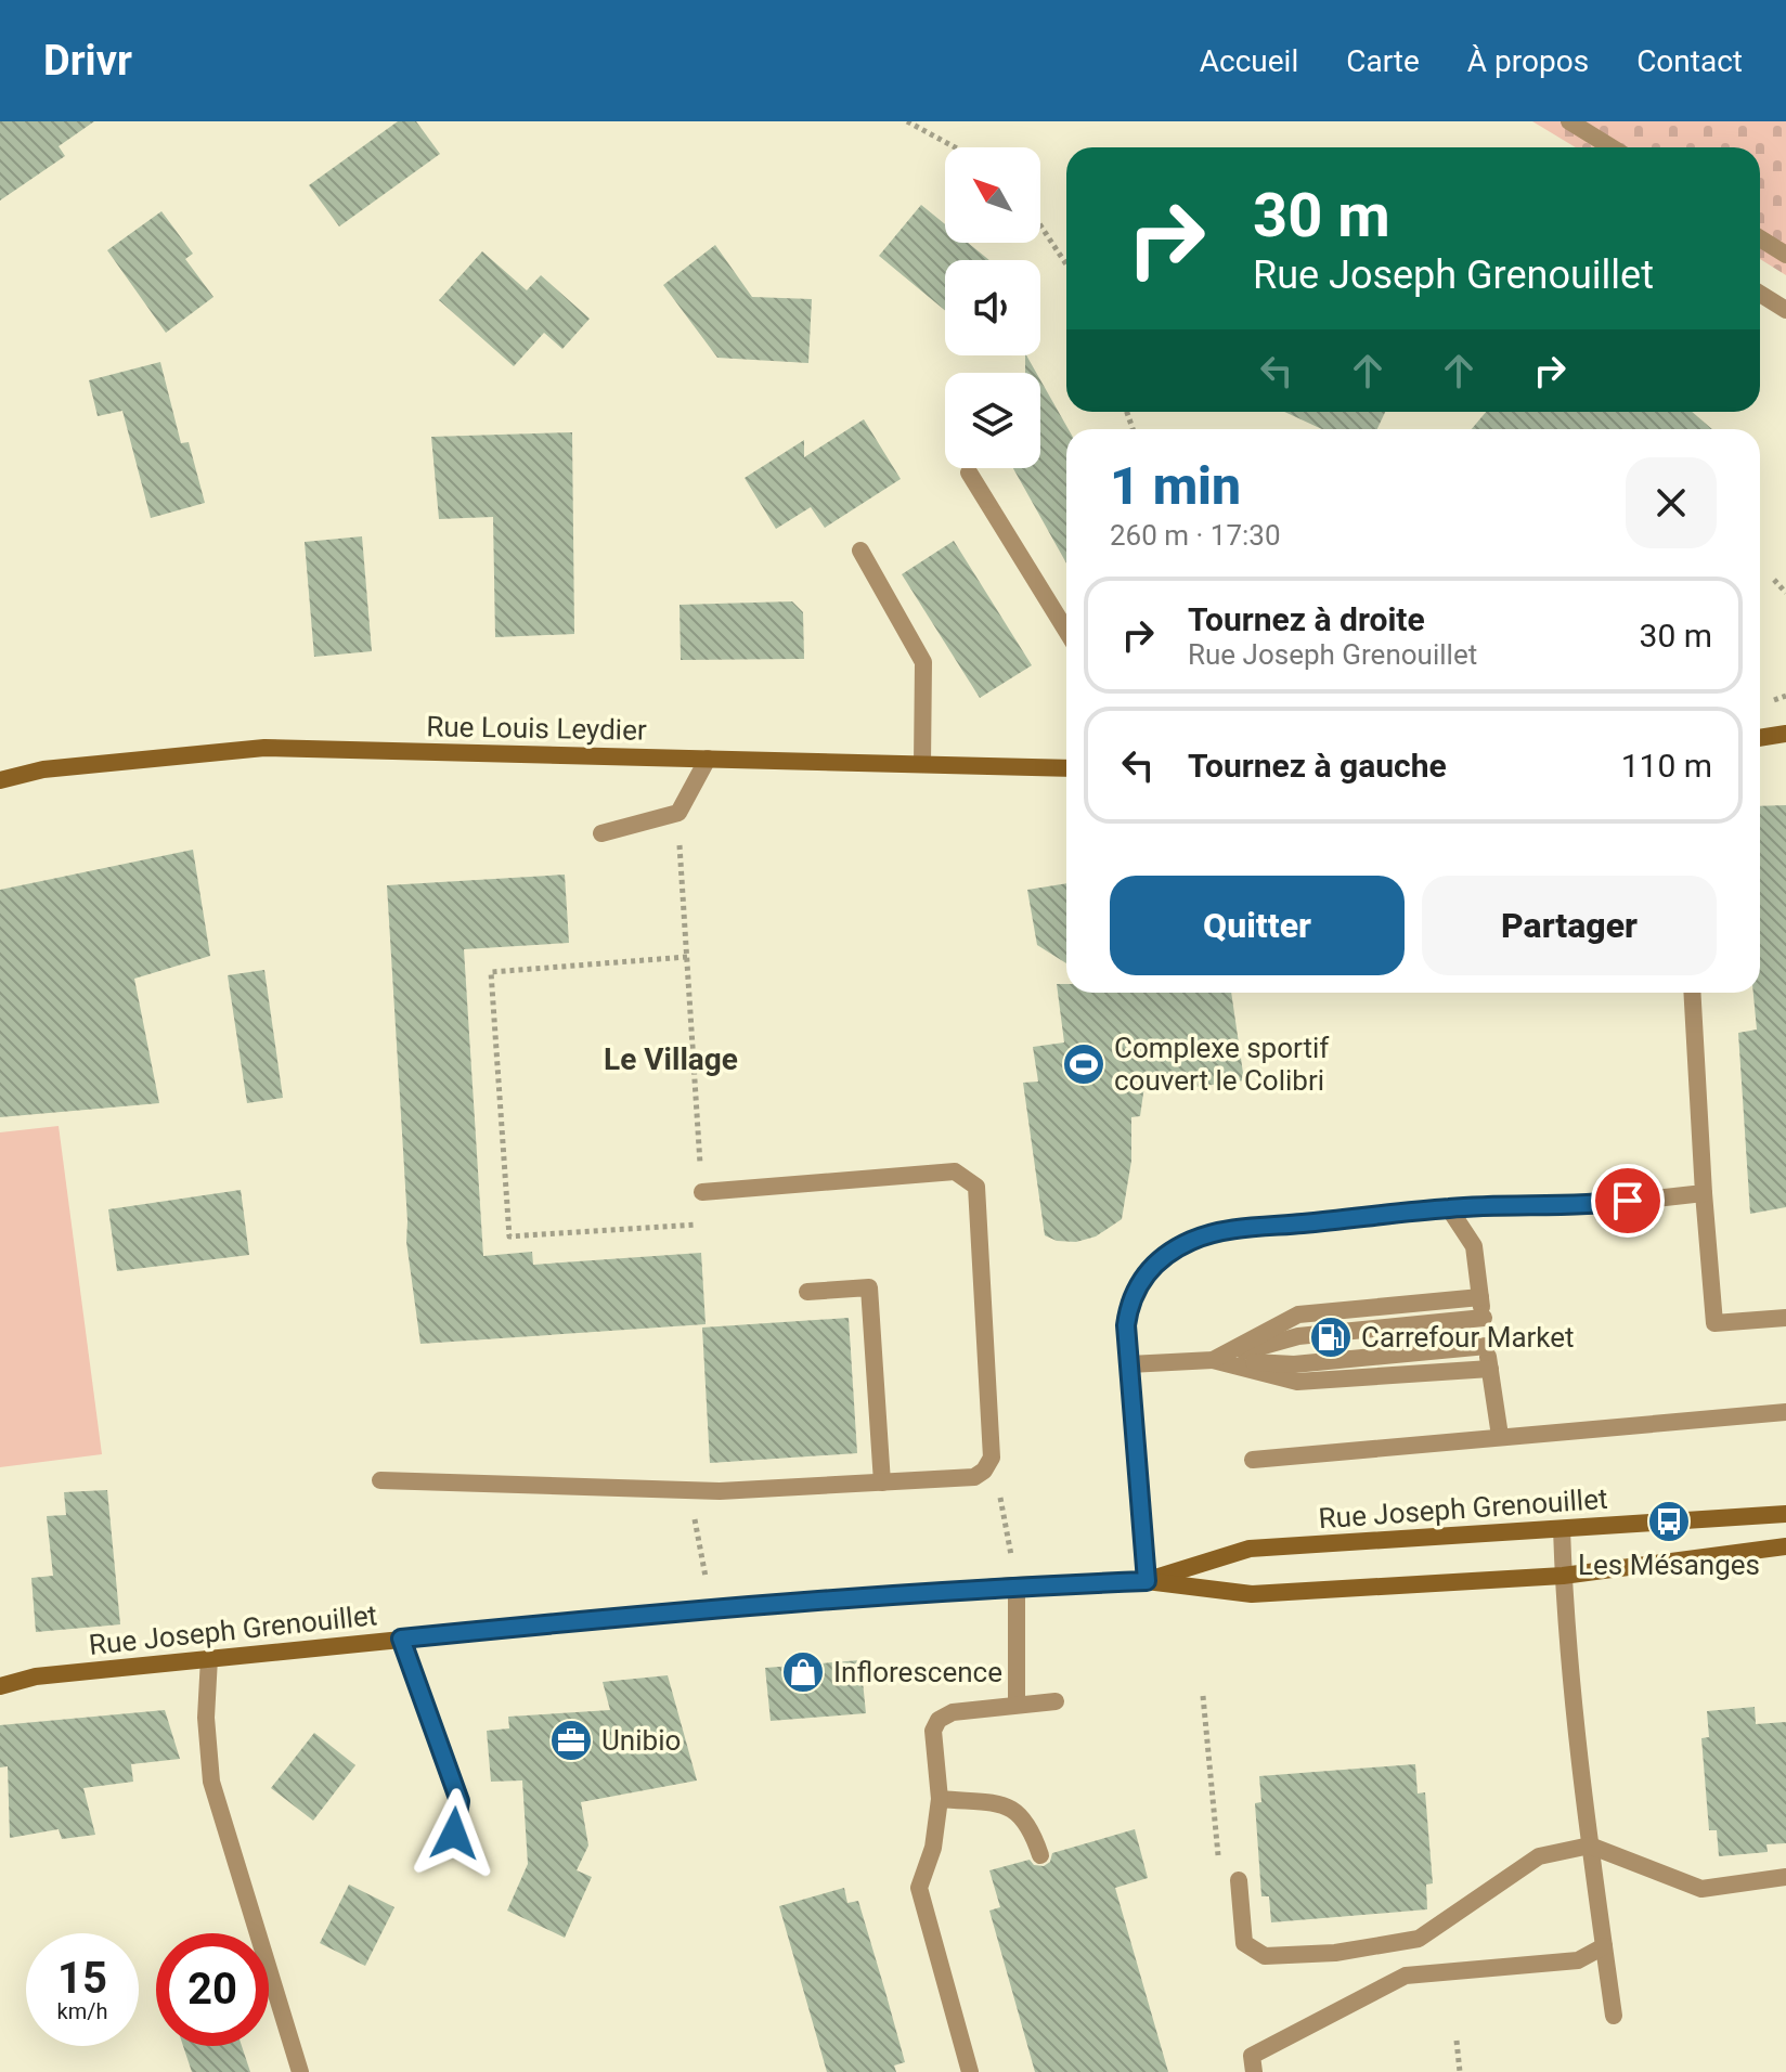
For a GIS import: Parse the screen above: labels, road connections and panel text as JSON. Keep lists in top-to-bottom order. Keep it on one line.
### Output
{"streets":{"main road":["Rue Louis Leydier","Rue Joseph Grenouillet"]},"districts":["Le Village"],"places":{"sports":["Complexe sportif couvert le Colibri"],"fuel station":["Carrefour Market"],"bus stop":["Les Mésanges"],"shop":["Inflorescence"],"office":["Unibio"]},"north":"top left","page":{"header":"Drivr","nav":["Accueil","Carte","À propos","Contact"],"turn":["30 m","Rue Joseph Grenouillet"],"heading":["1 min","260 m · 17:30"],"list":[{"name":"Tournez à droite","note":"Rue Joseph Grenouillet","value":"30 m"},{"name":"Tournez à gauche","value":"110 m"}],"buttons":["Quitter","Partager"],"speed":"15 km/h","limit":"20"}}
